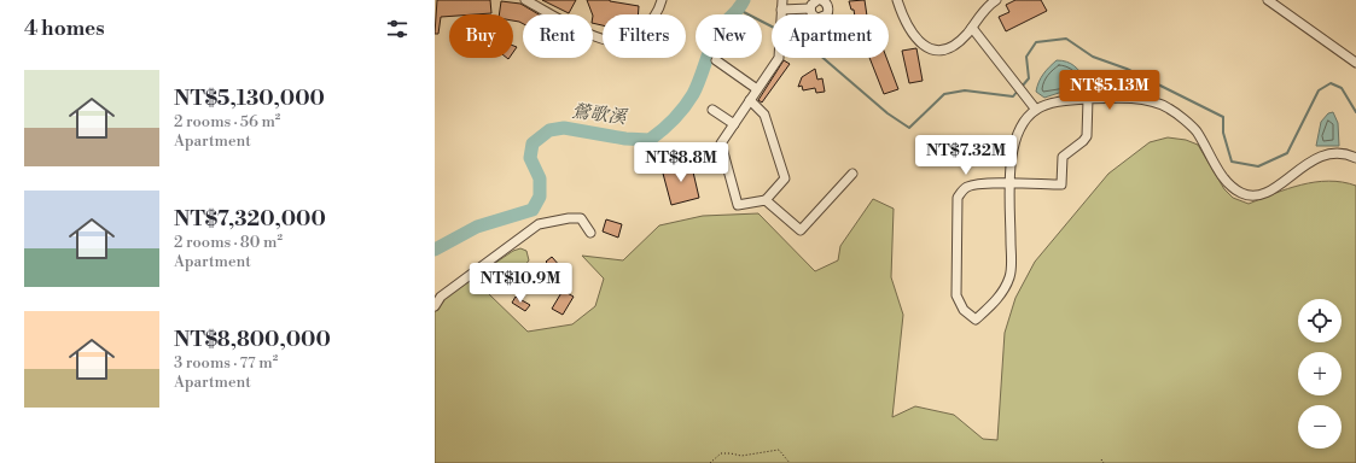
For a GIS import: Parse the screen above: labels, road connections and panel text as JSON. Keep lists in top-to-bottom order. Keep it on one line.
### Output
{"water":["鶯歌溪"],"page":{"heading":"4 homes","chip":["Buy","Rent","Filters","New","Apartment"],"list":[{"name":"NT$5,130,000","note":"2 rooms · 56 m² · Apartment"},{"name":"NT$7,320,000","note":"2 rooms · 80 m² · Apartment"},{"name":"NT$8,800,000","note":"3 rooms · 77 m² · Apartment"}],"price":["NT$5.13M","NT$7.32M","NT$8.8M","NT$10.9M"],"map_buttons":["+","−"]}}
